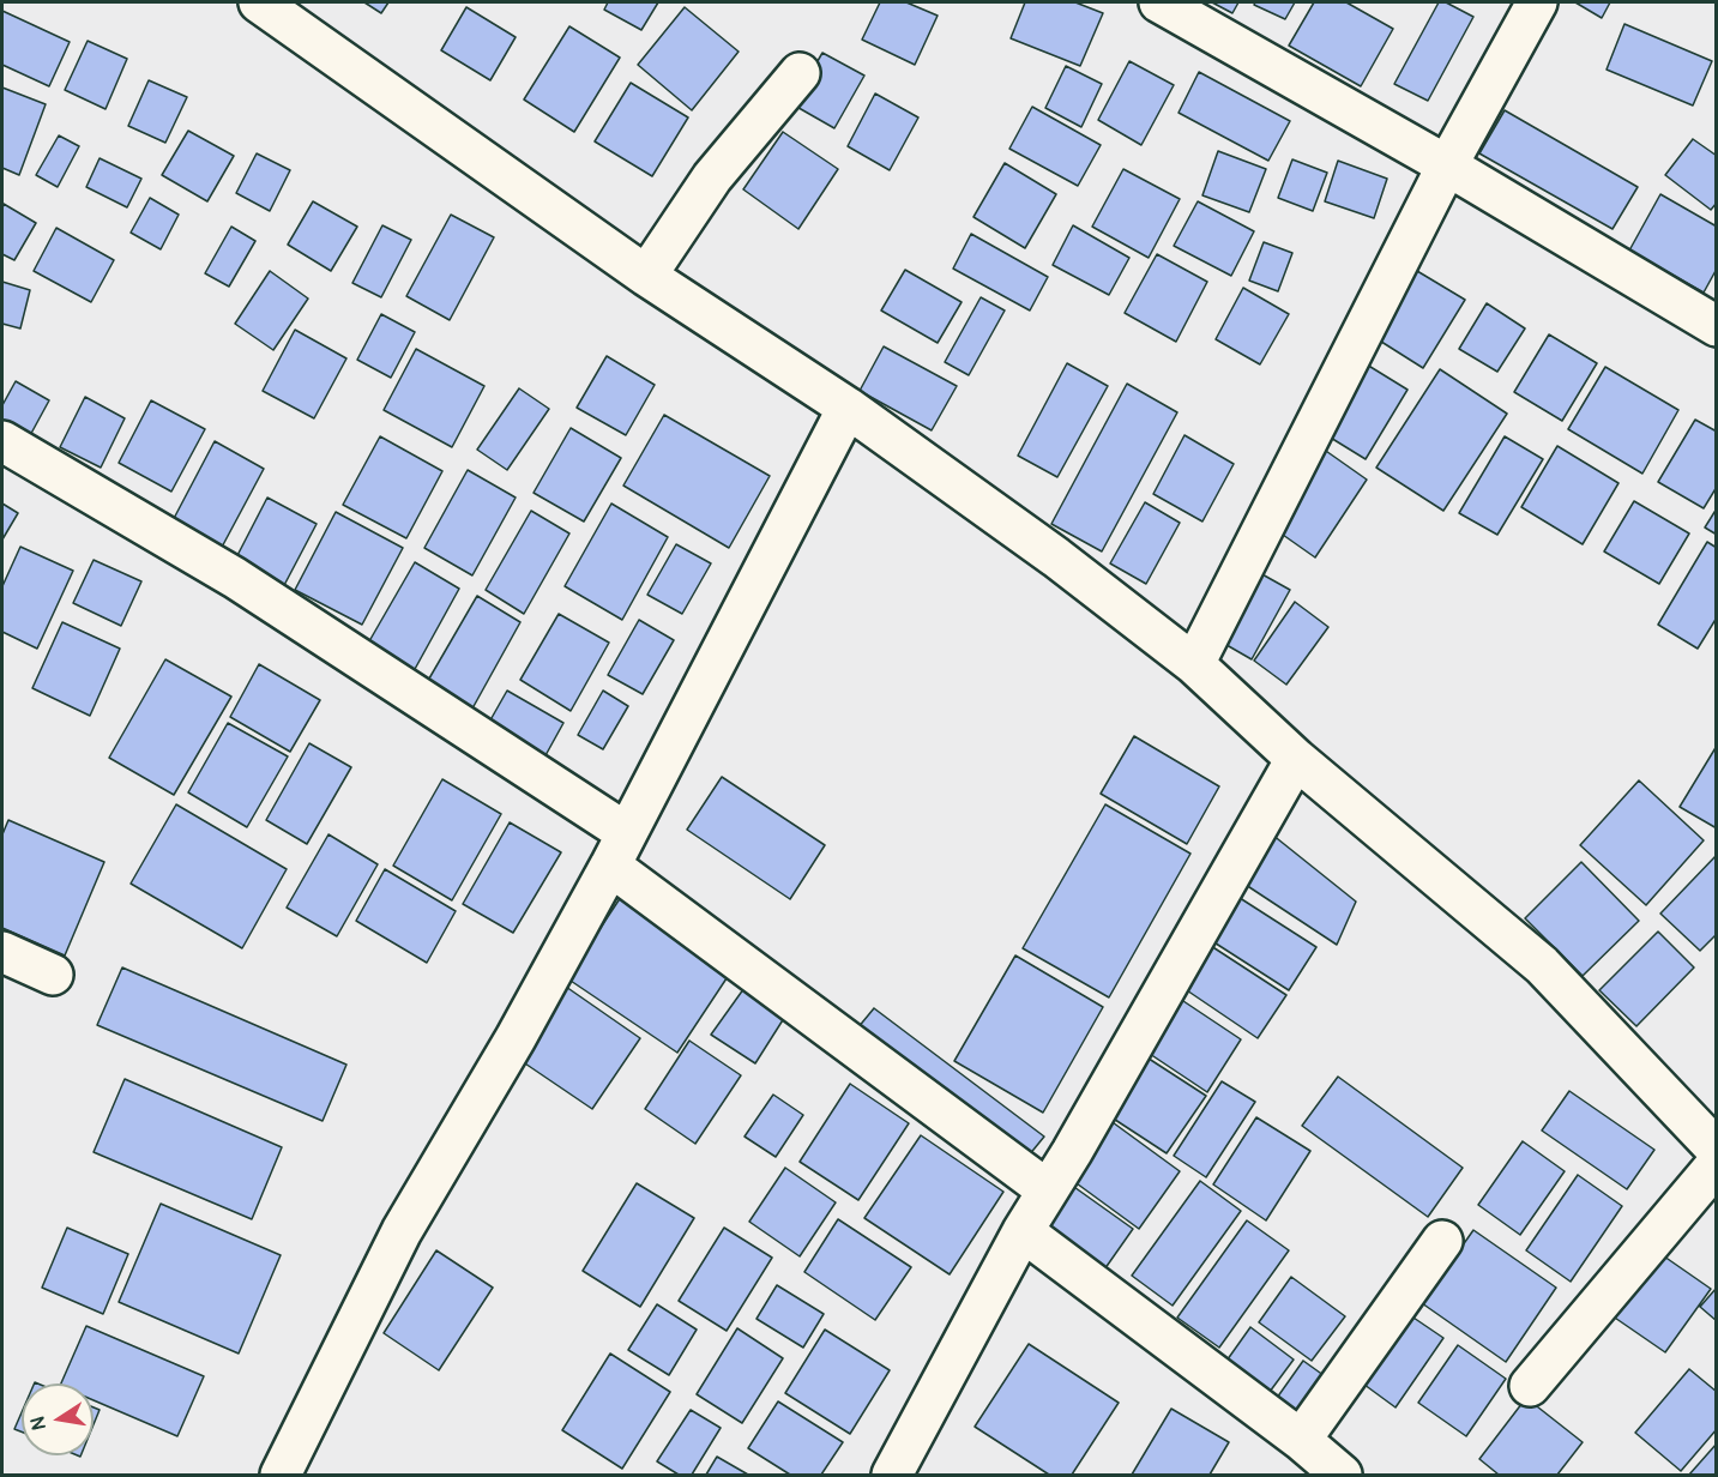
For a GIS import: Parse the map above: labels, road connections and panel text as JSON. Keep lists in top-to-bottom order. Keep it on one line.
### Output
{"north":"left"}
